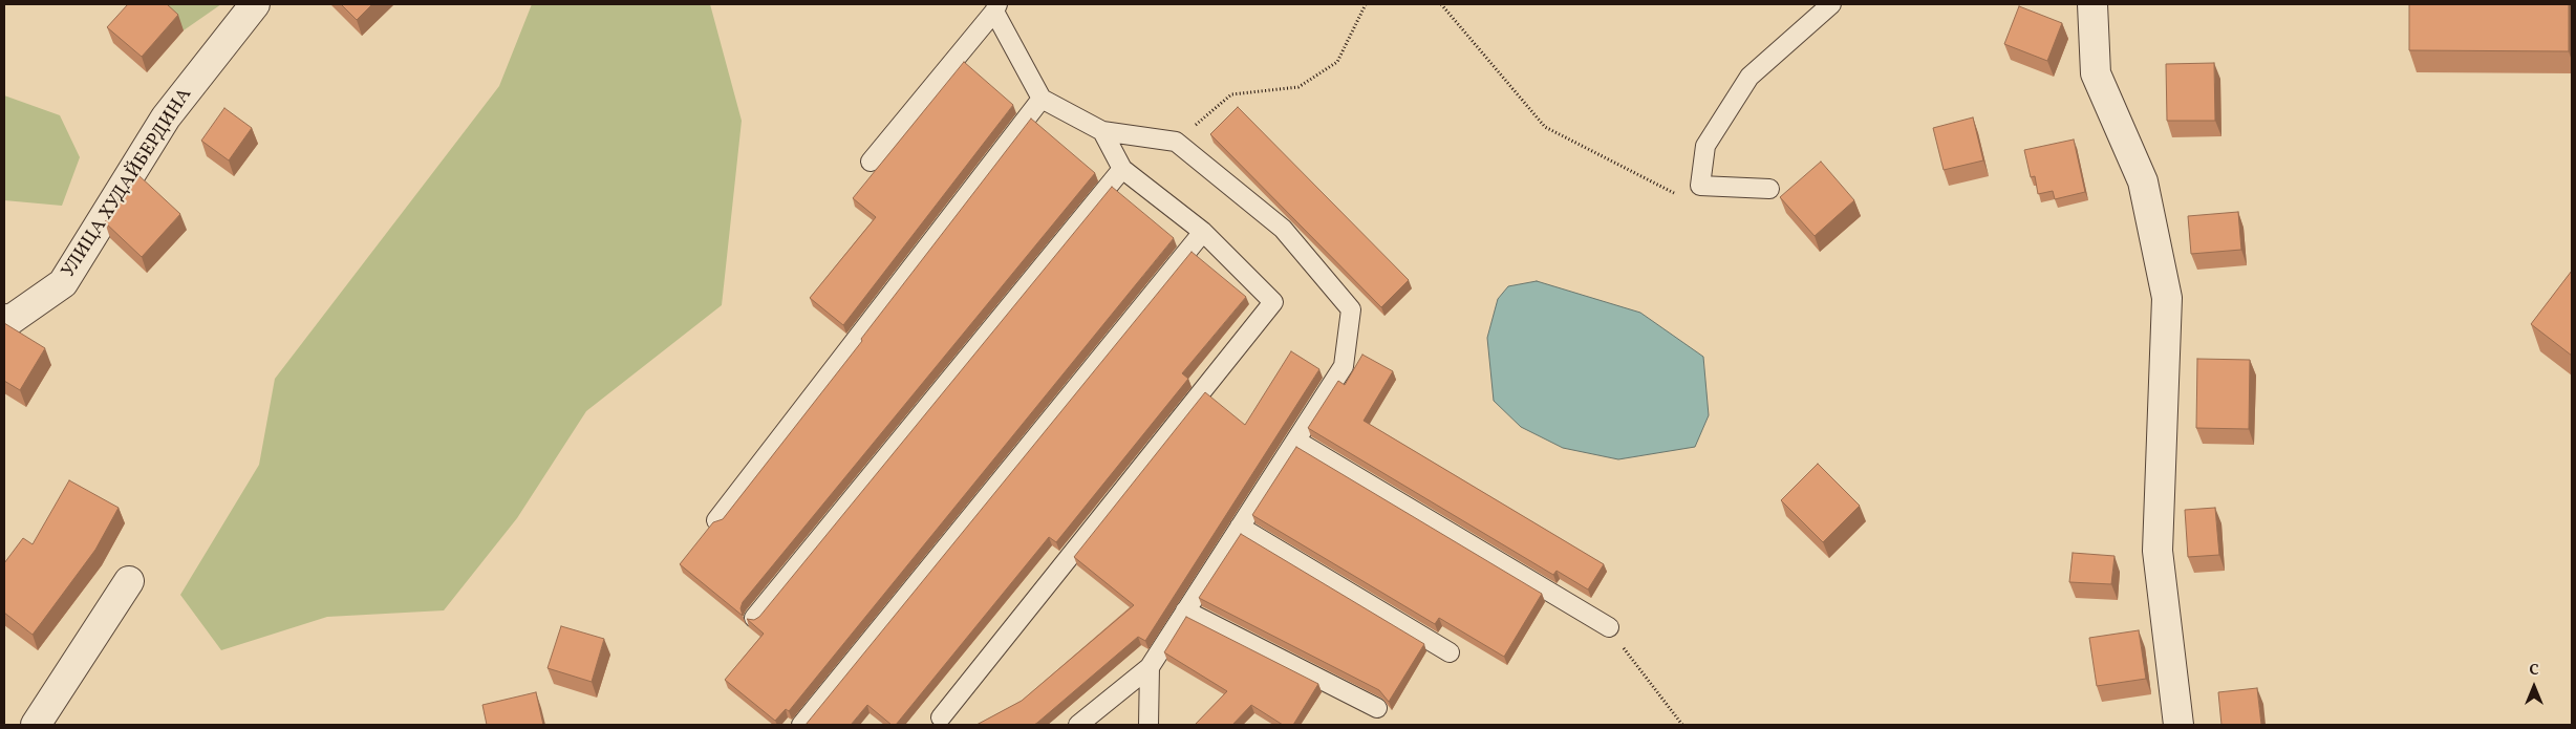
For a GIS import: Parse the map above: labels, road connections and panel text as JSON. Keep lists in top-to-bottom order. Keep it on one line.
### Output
{"streets":{"street":["УЛИЦА ХУДАЙБЕРДИНА"]},"north":"top"}
